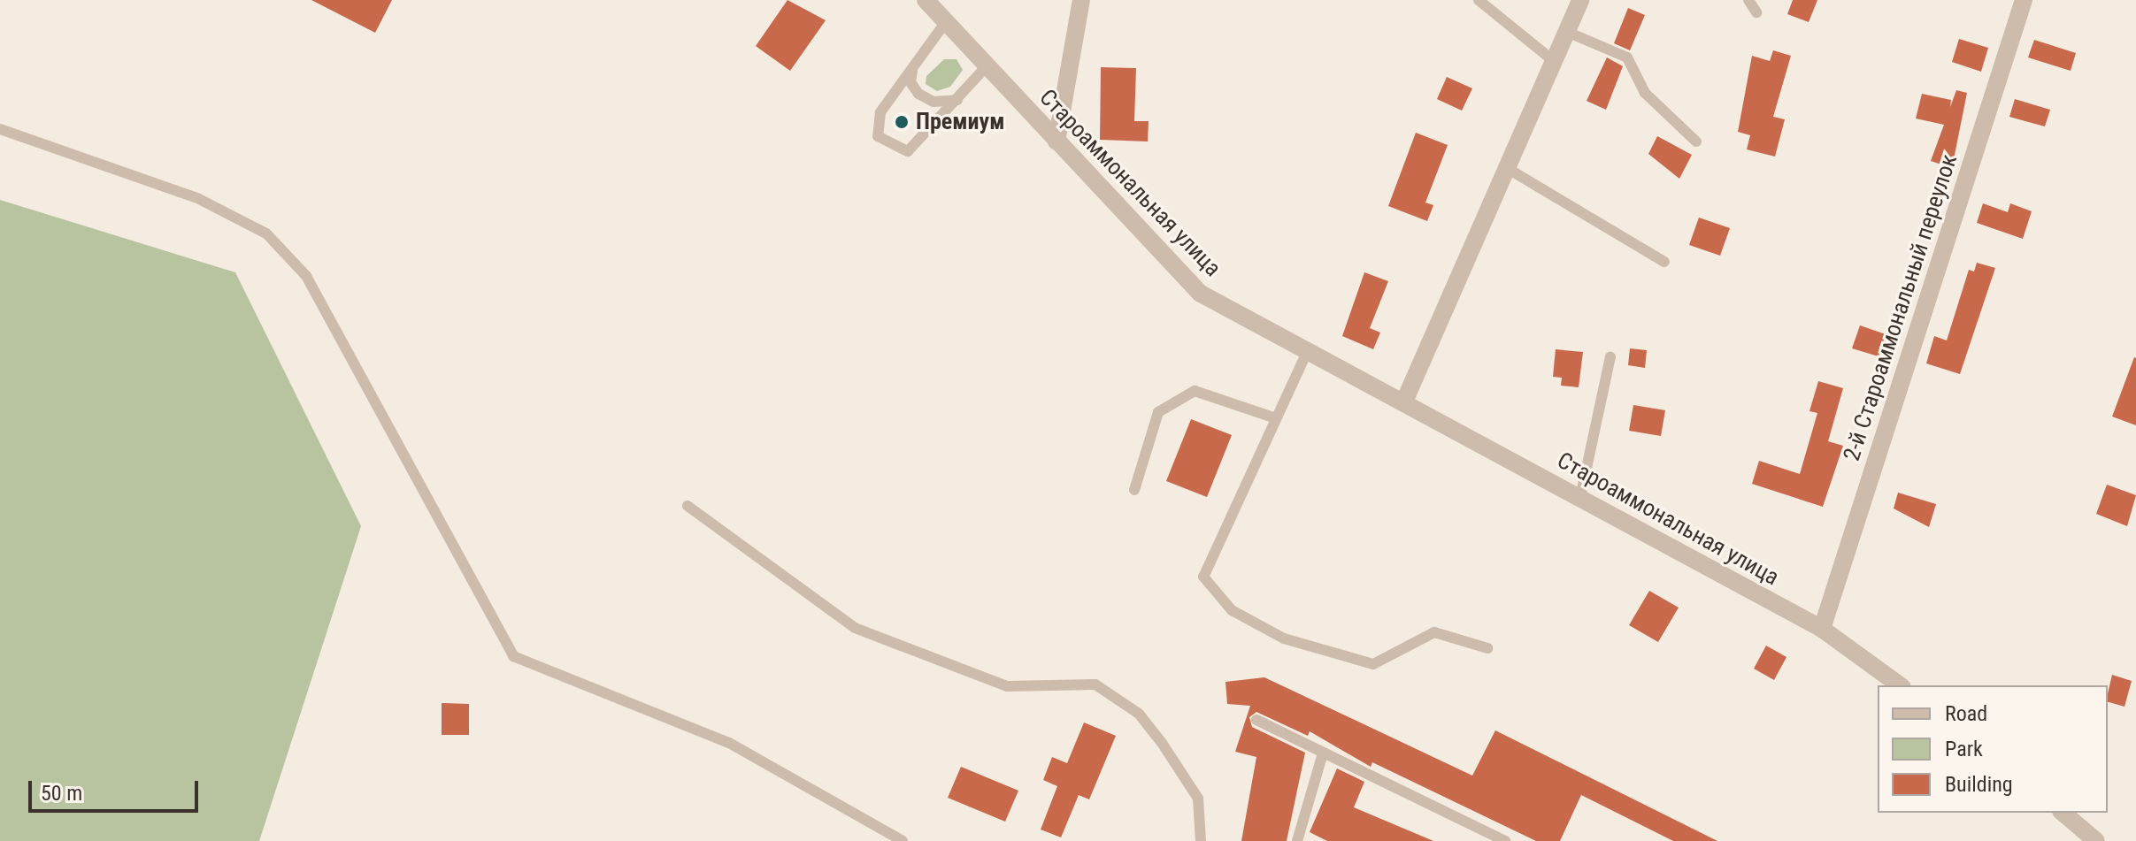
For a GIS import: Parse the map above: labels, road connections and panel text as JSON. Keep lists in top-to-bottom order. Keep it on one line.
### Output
{"streets":{"street":["Староаммональная улица","2-й Староаммональный переулок"]},"crossings":[["Староаммональная улица","2-й Староаммональный переулок"]],"places":["Премиум"],"legend":["Road","Park","Building"],"scale_bar":"50 m"}
